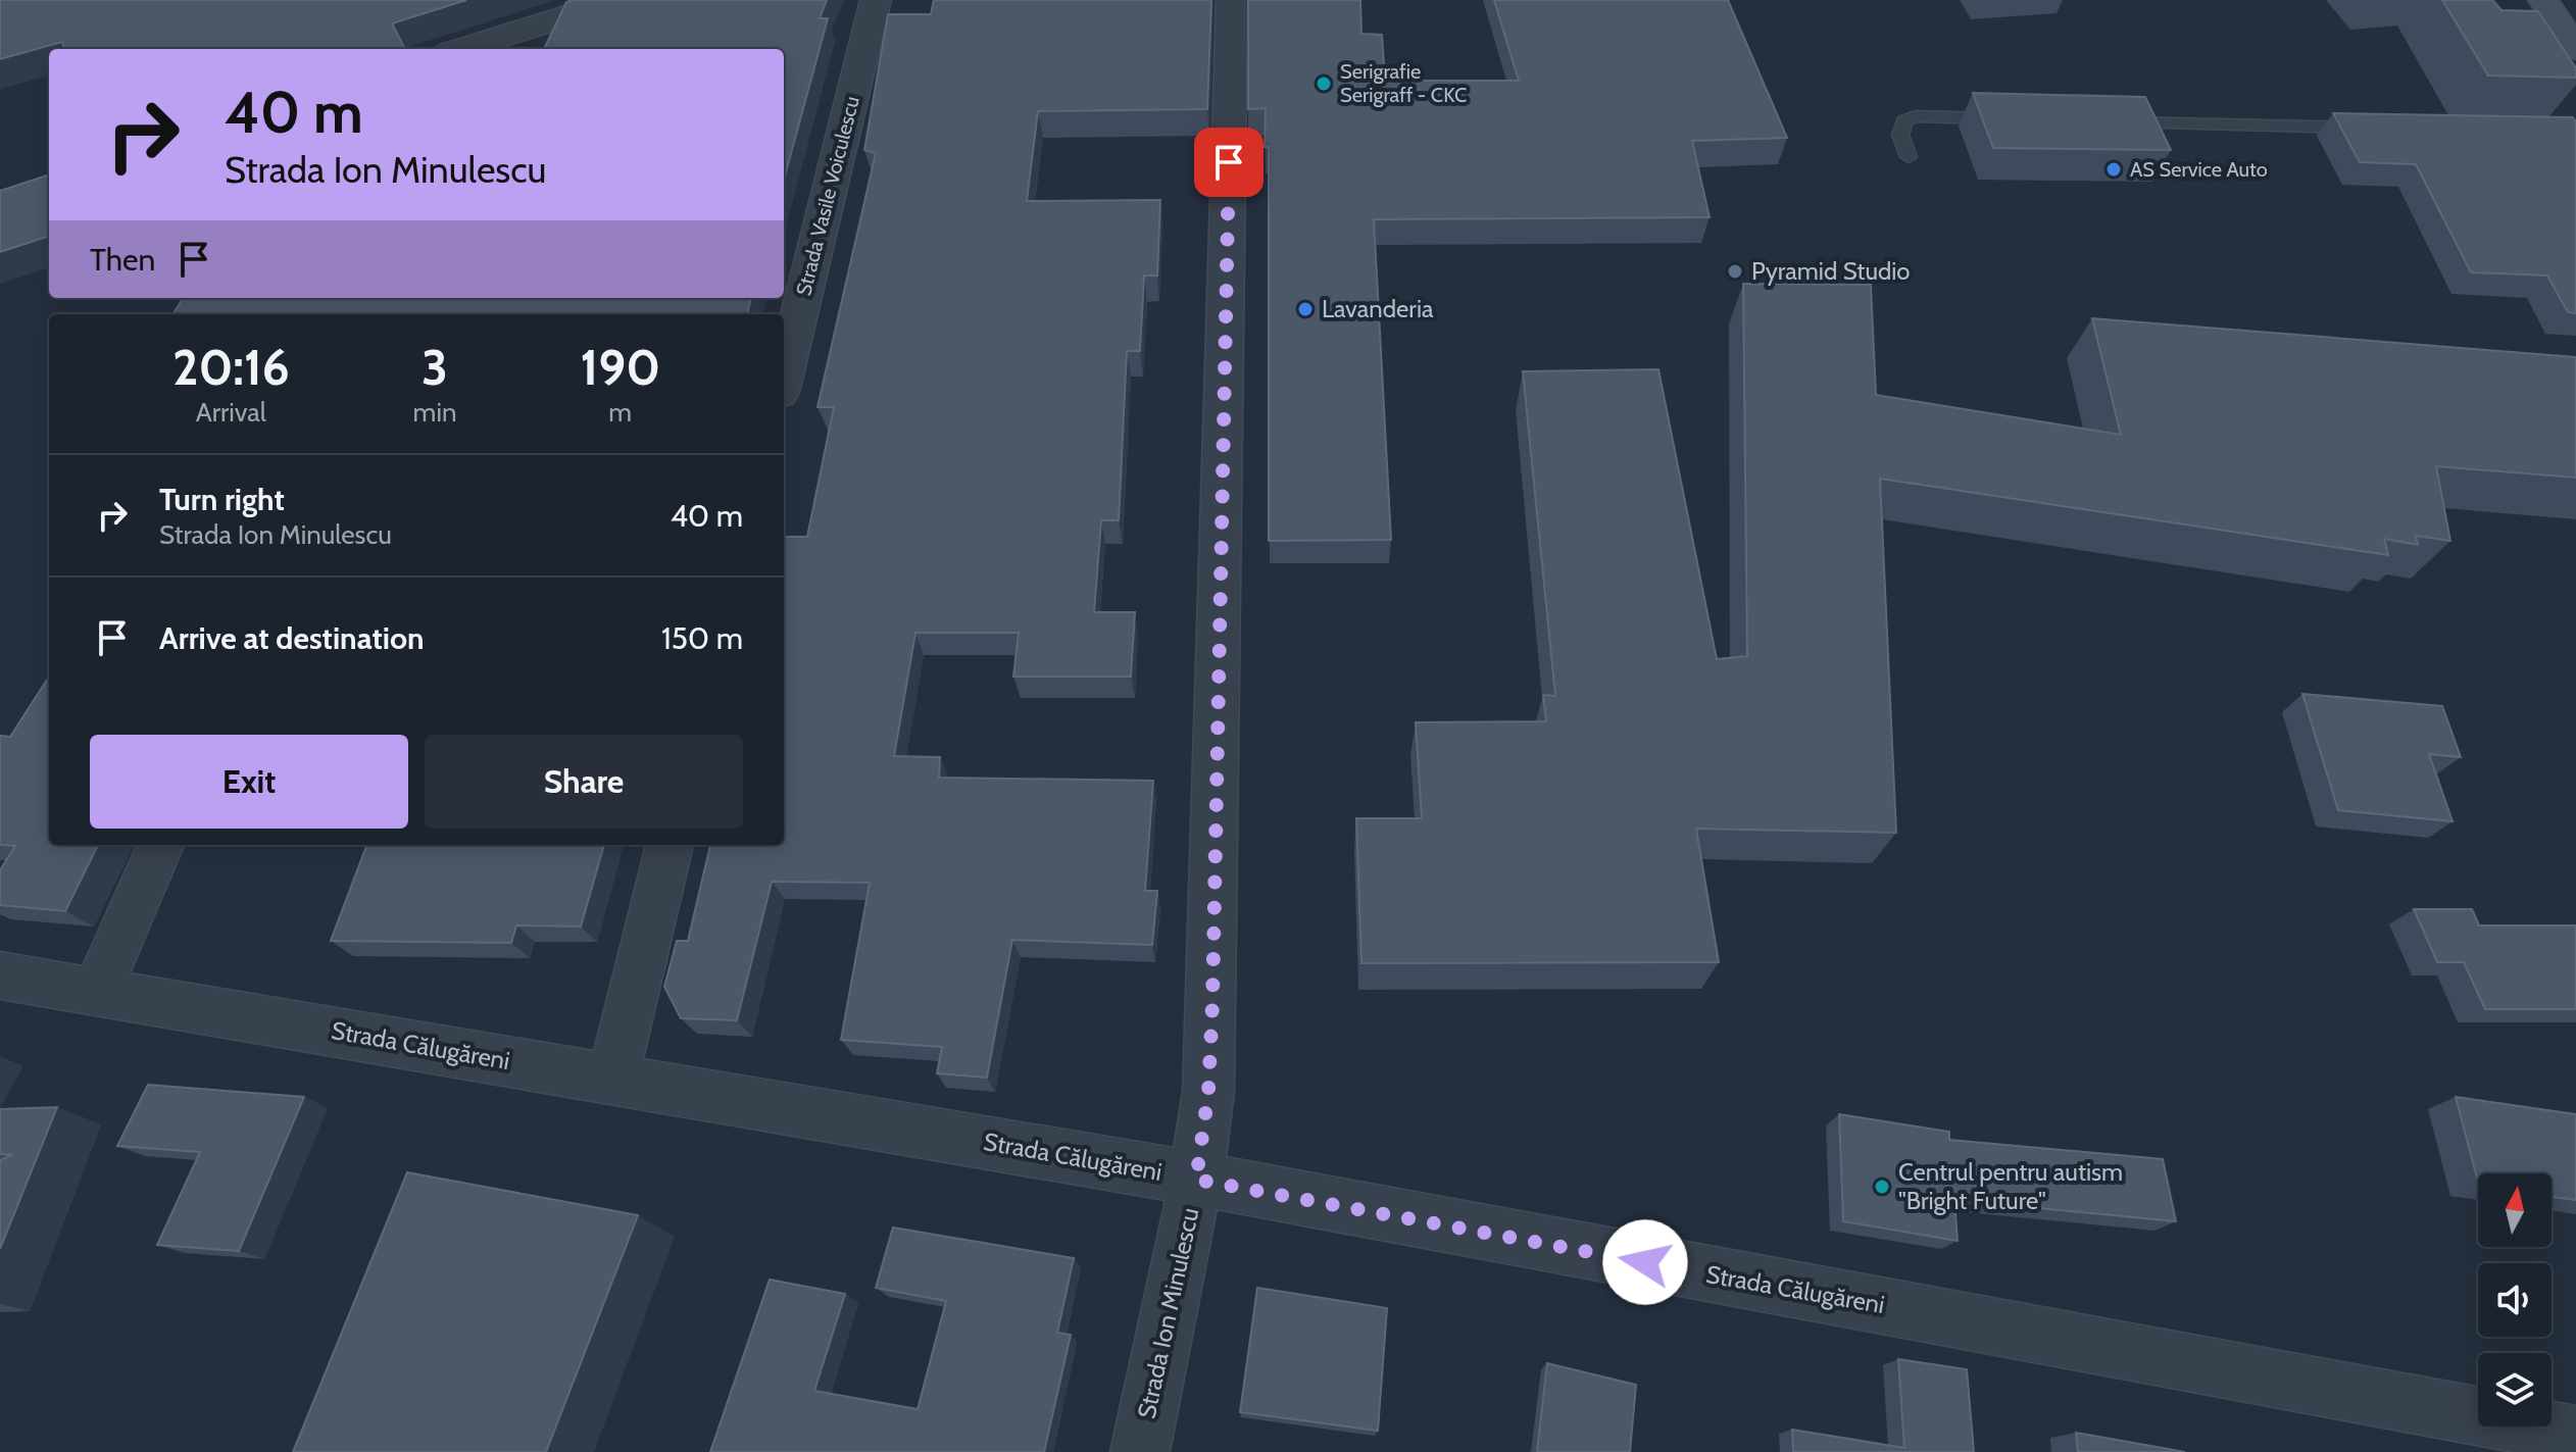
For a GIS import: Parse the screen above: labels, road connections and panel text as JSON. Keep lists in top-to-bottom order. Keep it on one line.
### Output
{"streets":{"street":["Strada Vasile Voiculescu","Strada Călugăreni","Strada Ion Minulescu"]},"crossings":[["Strada Călugăreni","Strada Ion Minulescu"]],"places":["Serigrafie Serigraff - CKC","AS Service Auto","Pyramid Studio","Lavanderia","Centrul pentru autism \"Bright Future\""],"north":"top","page":{"turn":["40 m","Strada Ion Minulescu"],"then":"Then","eta":["20:16","Arrival","3","min","190","m"],"list":[{"name":"Turn right","note":"Strada Ion Minulescu","value":"40 m"},{"name":"Arrive at destination","value":"150 m"}],"buttons":["Exit","Share"]}}
